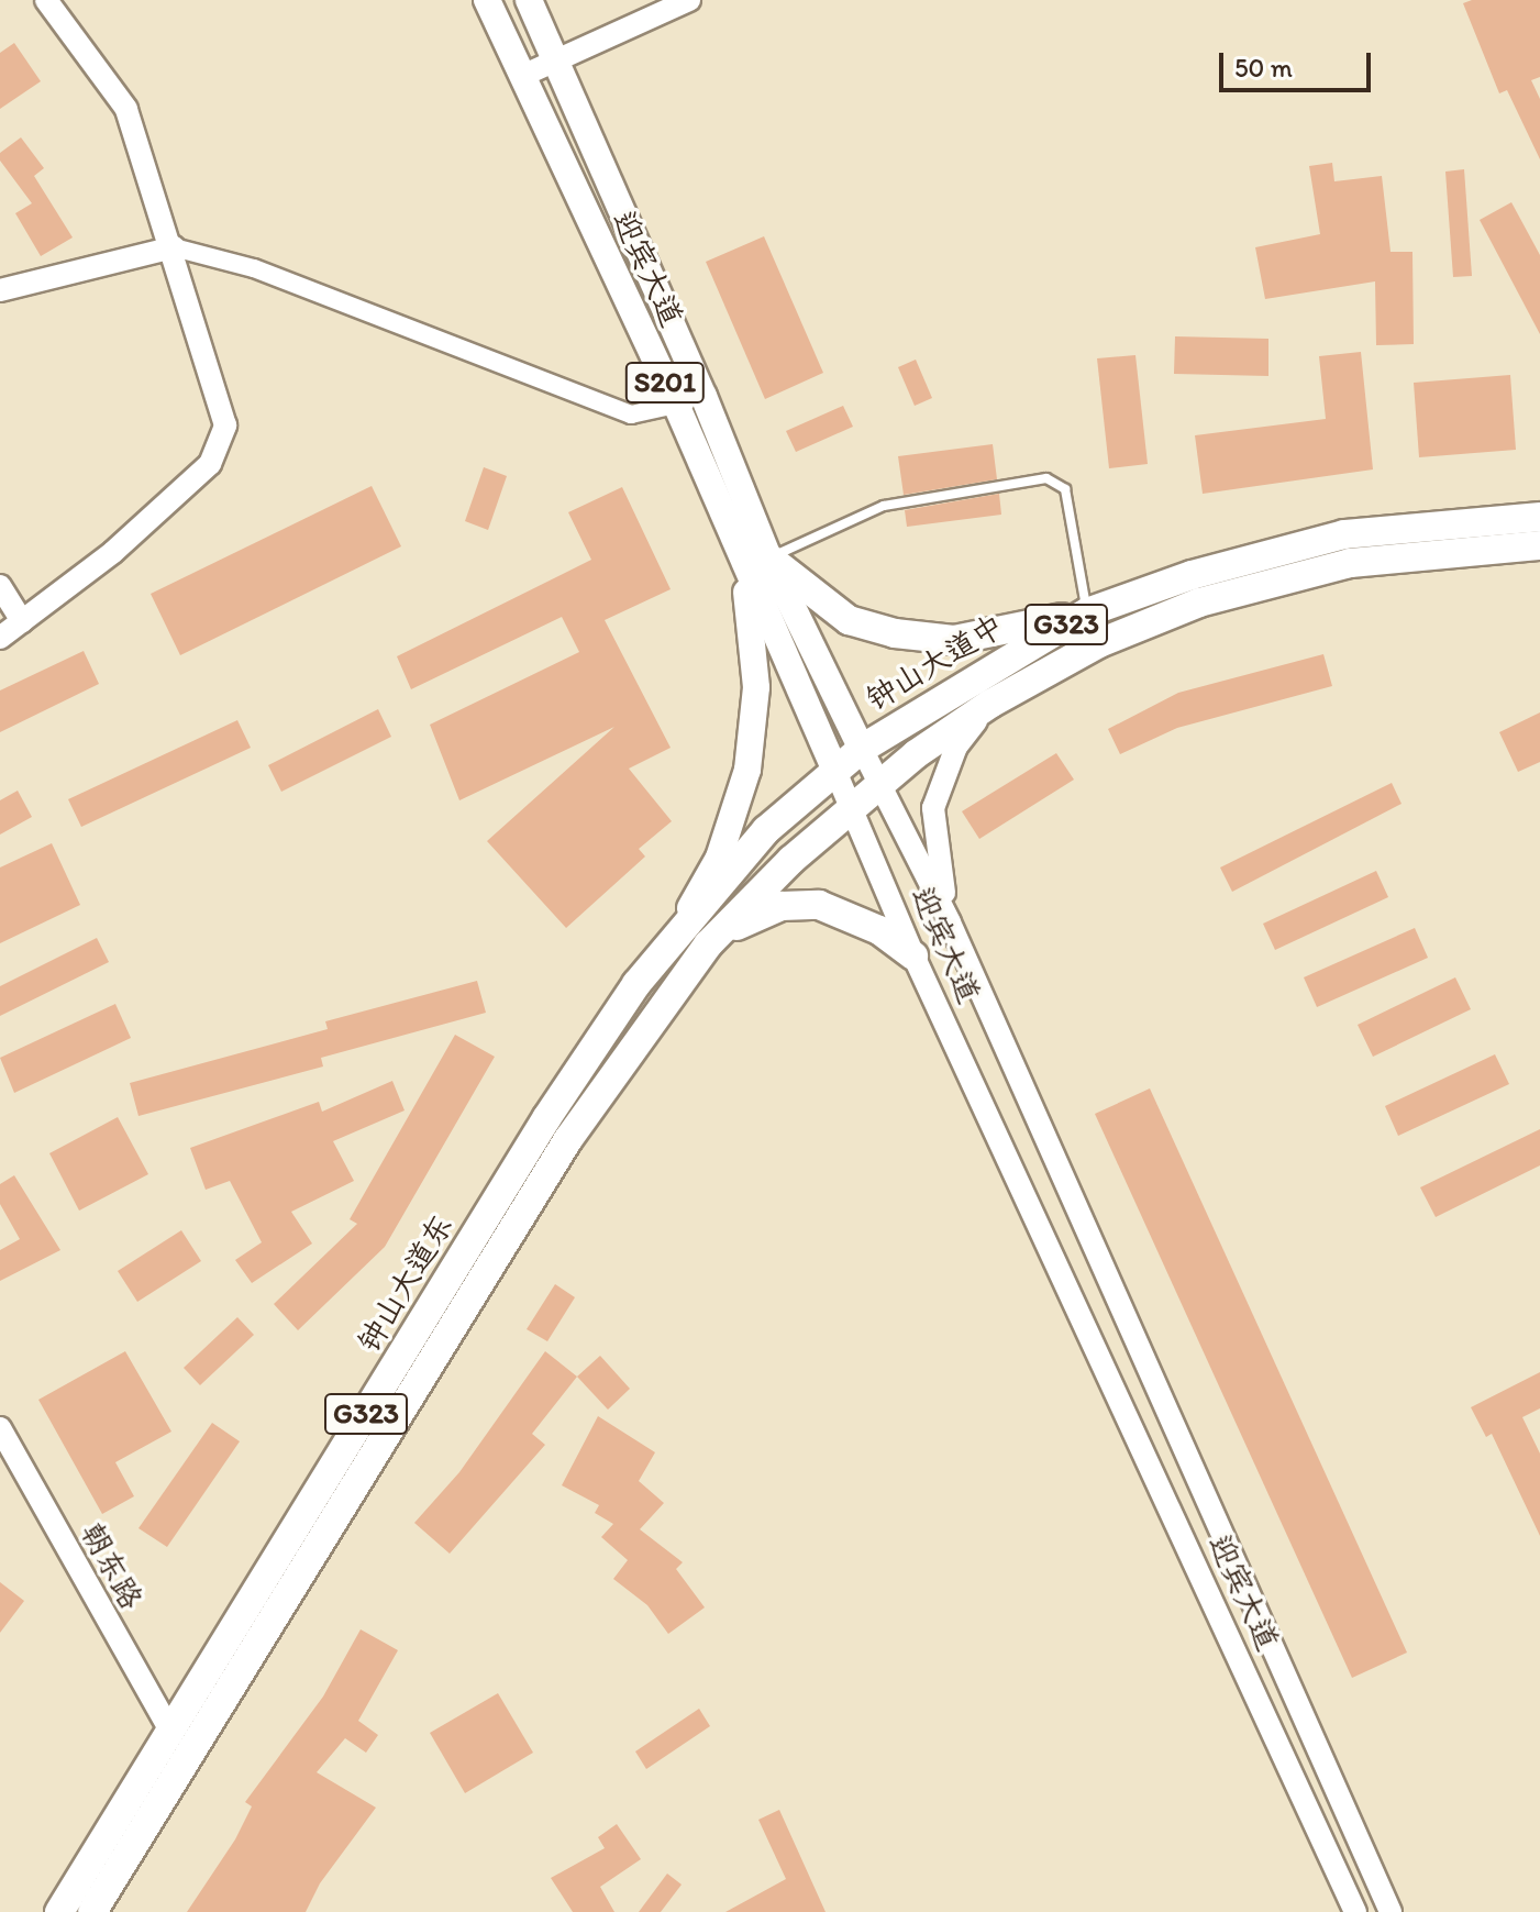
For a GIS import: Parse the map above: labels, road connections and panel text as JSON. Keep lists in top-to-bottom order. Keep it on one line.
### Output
{"streets":{"highway":["G323","钟山大道中","钟山大道东"],"main road":["迎宾大道","S201"],"street":["朝东路"]},"crossings":[["迎宾大道","钟山大道中"],["钟山大道中","钟山大道东"],["钟山大道东","朝东路"]],"scale_bar":"50 m"}
